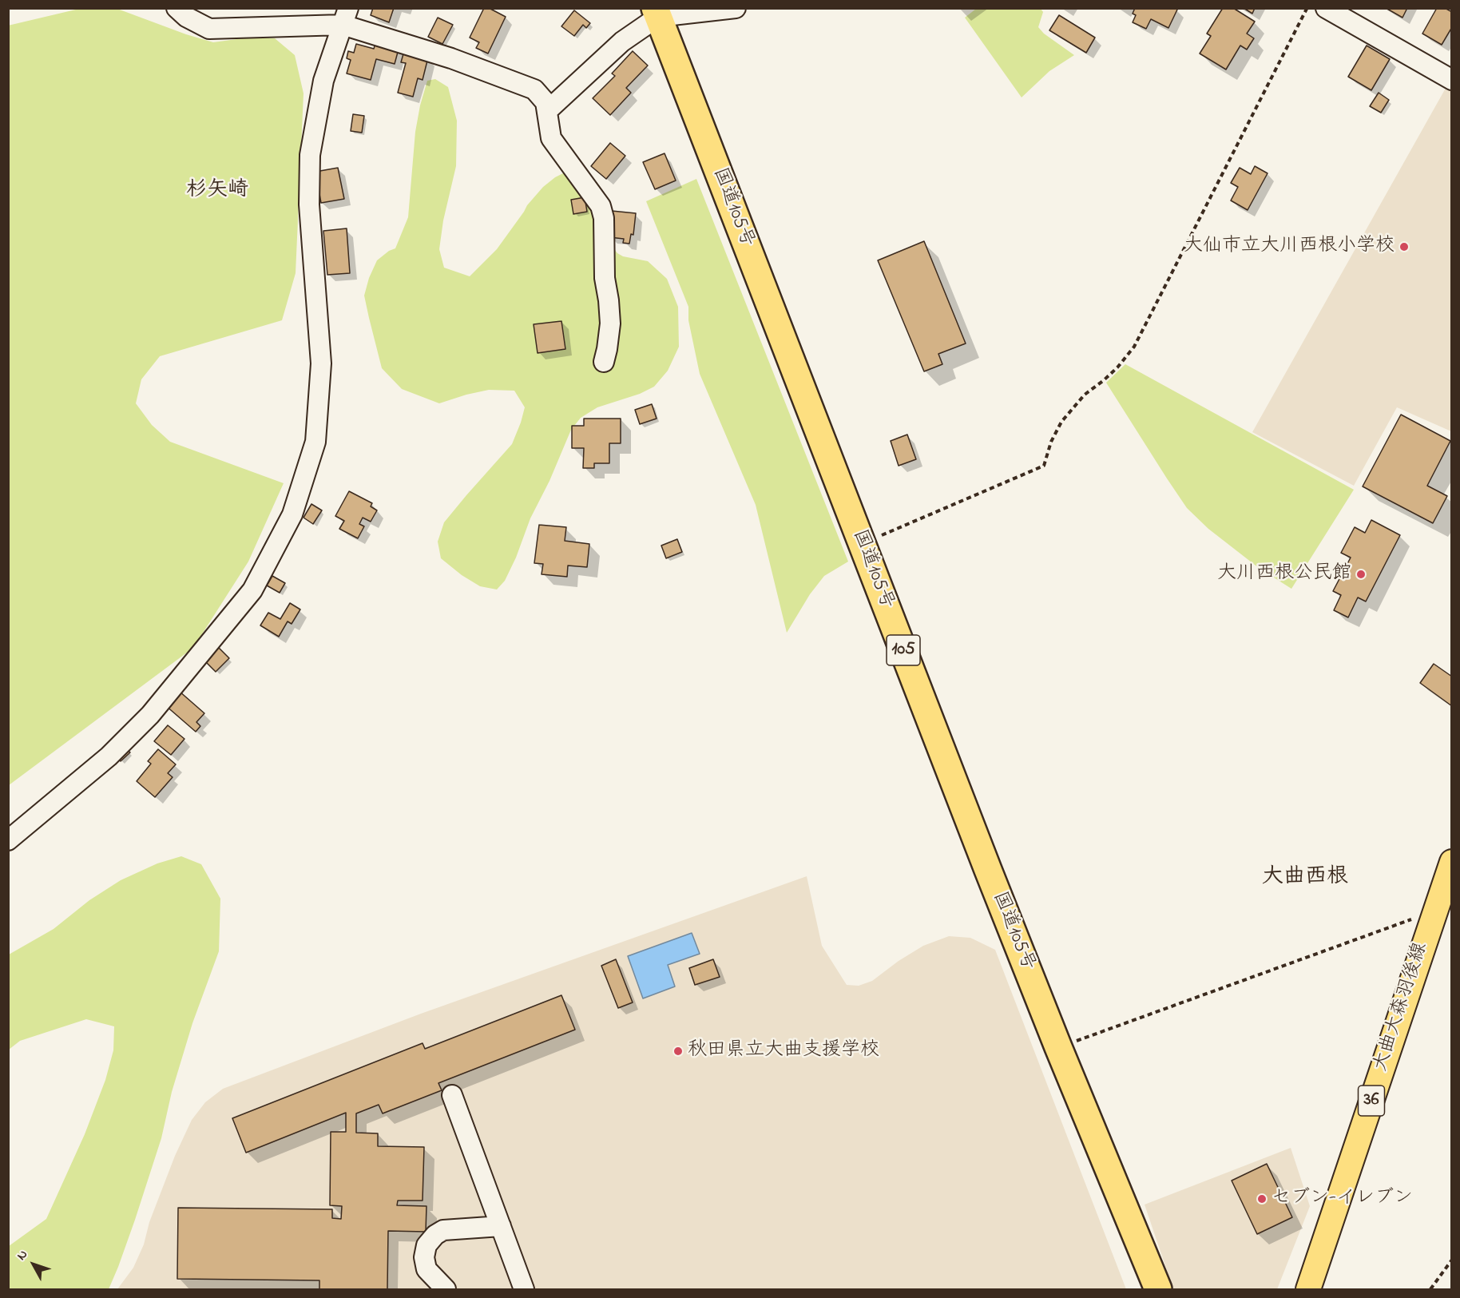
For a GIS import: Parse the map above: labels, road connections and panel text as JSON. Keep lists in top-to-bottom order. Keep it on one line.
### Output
{"streets":{"highway":["国道105号","105"],"main road":["大曲大森羽後線","36"]},"districts":["杉矢崎","大曲西根"],"places":["大仙市立大川西根小学校","大川西根公民館","秋田県立大曲支援学校","セブン-イレブン"],"north":"top left"}
